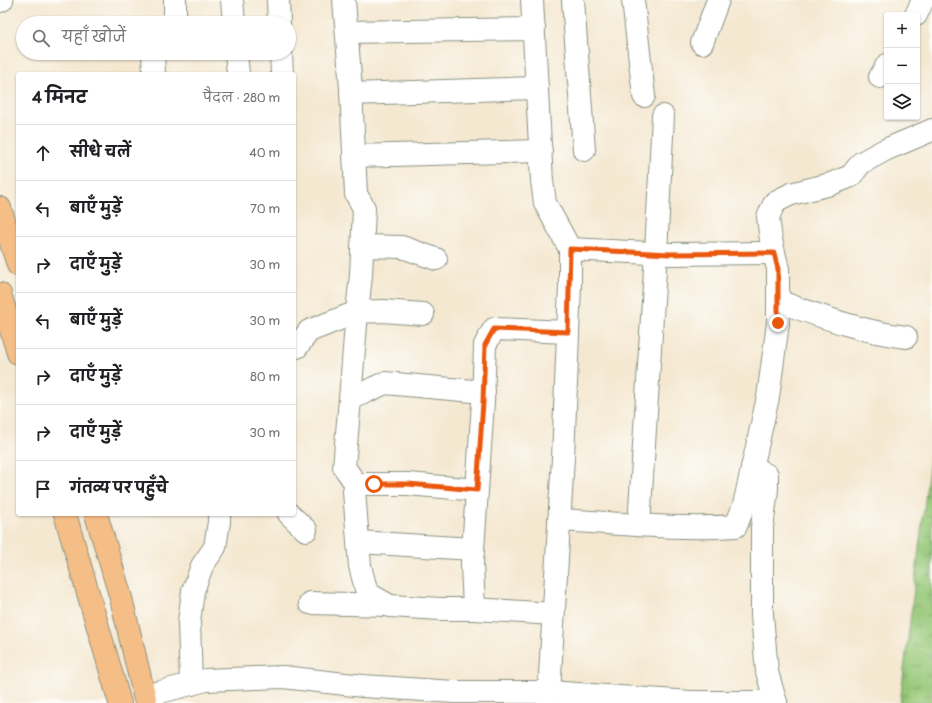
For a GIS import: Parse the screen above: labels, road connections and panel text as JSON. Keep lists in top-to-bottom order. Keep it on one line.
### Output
{"page":{"map_buttons":["+","−"],"search":"यहाँ खोजें","heading":["4 मिनट","पैदल · 280 m"],"list":[["सीधे चलें","40 m"],["बाएँ मुड़ें","70 m"],["दाएँ मुड़ें","30 m"],["बाएँ मुड़ें","30 m"],["दाएँ मुड़ें","80 m"],["दाएँ मुड़ें","30 m"],"गंतव्य पर पहुँचे"]}}
